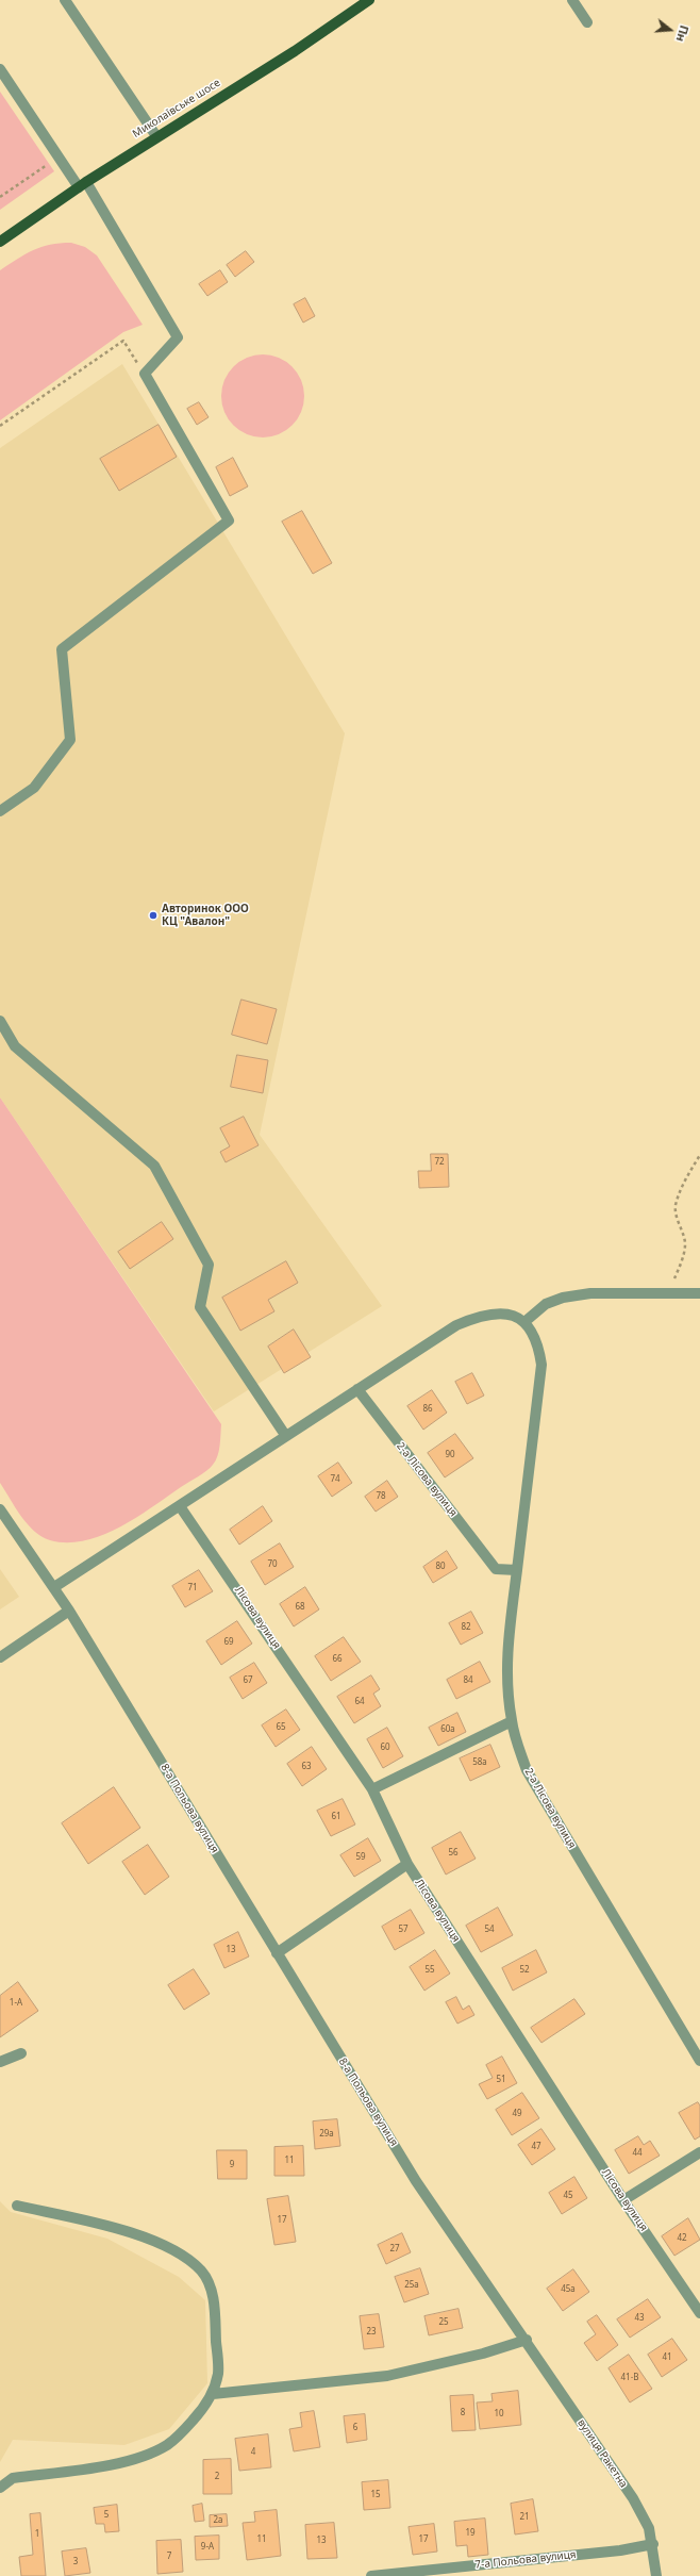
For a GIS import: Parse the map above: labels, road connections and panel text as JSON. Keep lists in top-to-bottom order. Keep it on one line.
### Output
{"streets":{"main road":["Миколаївське шосе"],"street":["2-а Лісова вулиця","Лісова вулиця","8-а Польова вулиця","вулиця Ракетна","7-а Польова вулиця"]},"crossings":[["8-а Польова вулиця","вулиця Ракетна"],["вулиця Ракетна","7-а Польова вулиця"]],"places":["Авторинок ООО КЦ \"Авалон\""],"house_numbers":["72","86","90","74","78","70","80","71","68","82","69","66","67","84","64","65","60а","60","58а","63","61","56","59","57","54","13","55","52","1-А","51","49","29а","47","44","11","9","45","17","42","27","25а","45а","43","25","23","41","41-В","8","10","6","4","2","15","5","21","2а","19","1","11","17","13","9-А","7","3"],"north":"right"}
